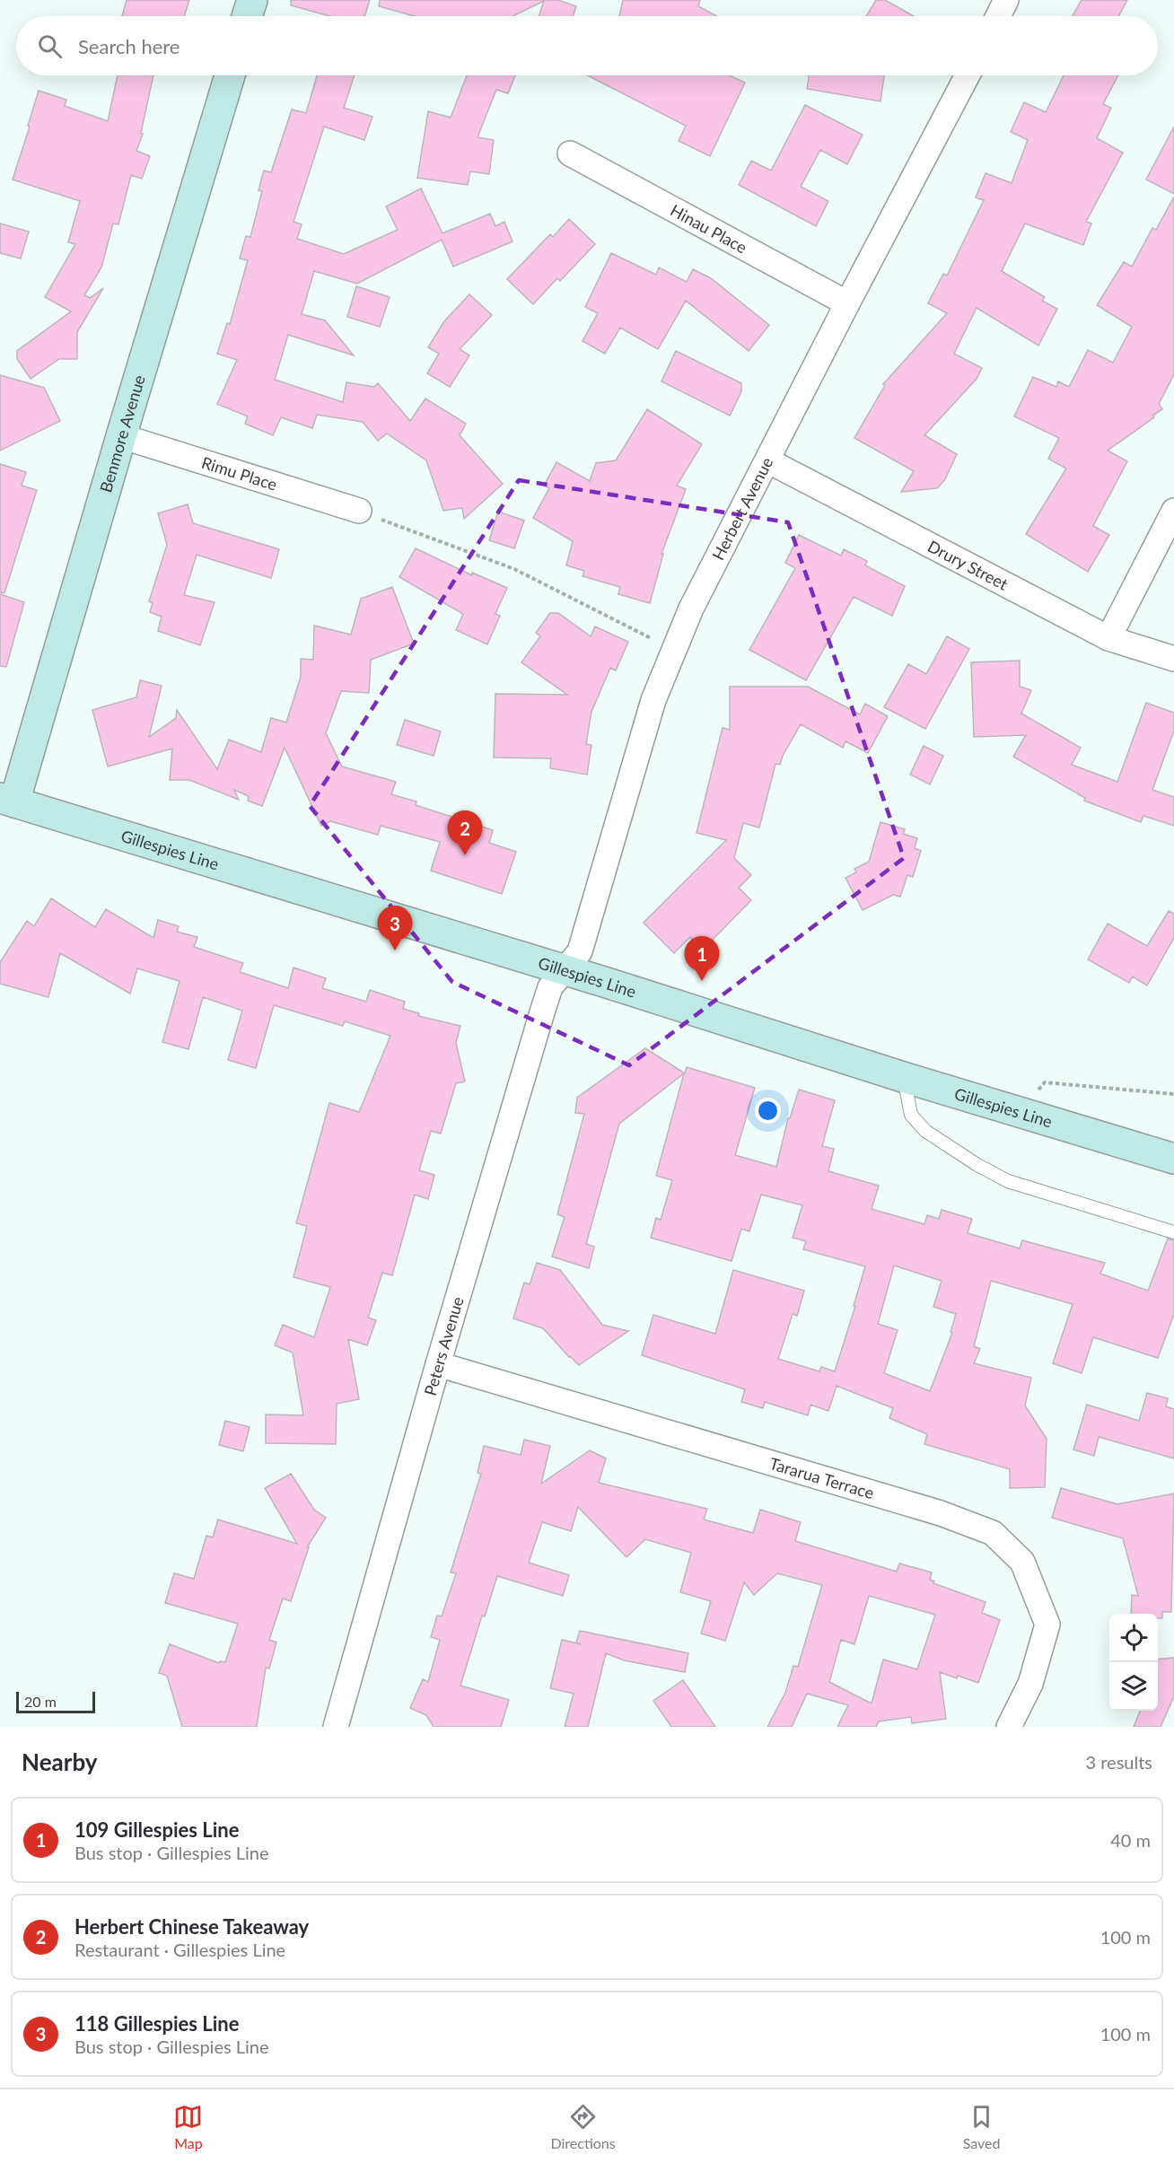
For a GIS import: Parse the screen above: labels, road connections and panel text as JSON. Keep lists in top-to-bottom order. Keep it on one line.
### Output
{"streets":{"street":["Hinau Place","Benmore Avenue","Rimu Place","Herbert Avenue","Drury Street","Gillespies Line","Peters Avenue","Tararua Terrace"]},"crossings":[["Hinau Place","Herbert Avenue"],["Benmore Avenue","Rimu Place"],["Benmore Avenue","Gillespies Line"],["Herbert Avenue","Drury Street"],["Herbert Avenue","Gillespies Line"],["Herbert Avenue","Peters Avenue"],["Gillespies Line","Peters Avenue"],["Peters Avenue","Tararua Terrace"]],"scale_bar":"20 m","page":{"search":"Search here","pins":["2","3","1"],"scale":"20 m","heading":["Nearby","3 results"],"list":[{"mark":"1","name":"109 Gillespies Line","note":"Bus stop · Gillespies Line","value":"40 m"},{"mark":"2","name":"Herbert Chinese Takeaway","note":"Restaurant · Gillespies Line","value":"100 m"},{"mark":"3","name":"118 Gillespies Line","note":"Bus stop · Gillespies Line","value":"100 m"}],"nav":["Map","Directions","Saved"]}}
